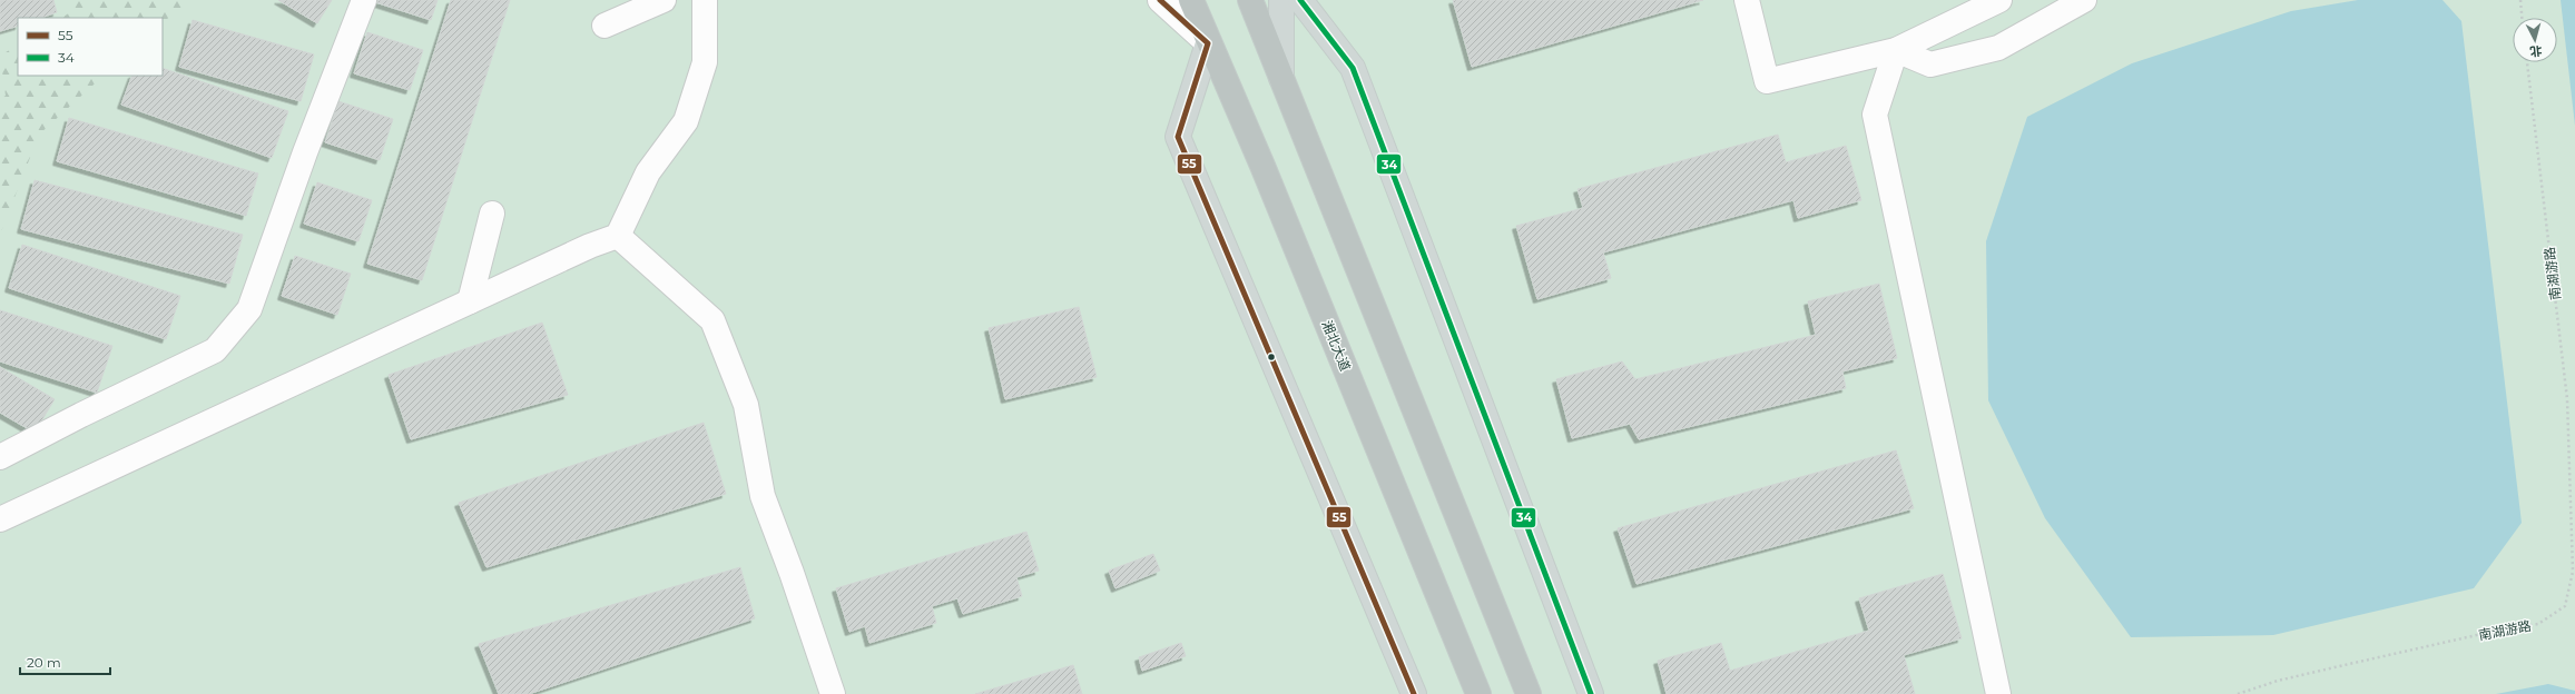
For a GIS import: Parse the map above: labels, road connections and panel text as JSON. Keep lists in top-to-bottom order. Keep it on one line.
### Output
{"streets":{"highway":["湘北大道"],"path":["南湖游路"]},"lines":["transit line 55","transit line 34"],"legend":["55","34"],"scale_bar":"20 m","north":"bottom"}
